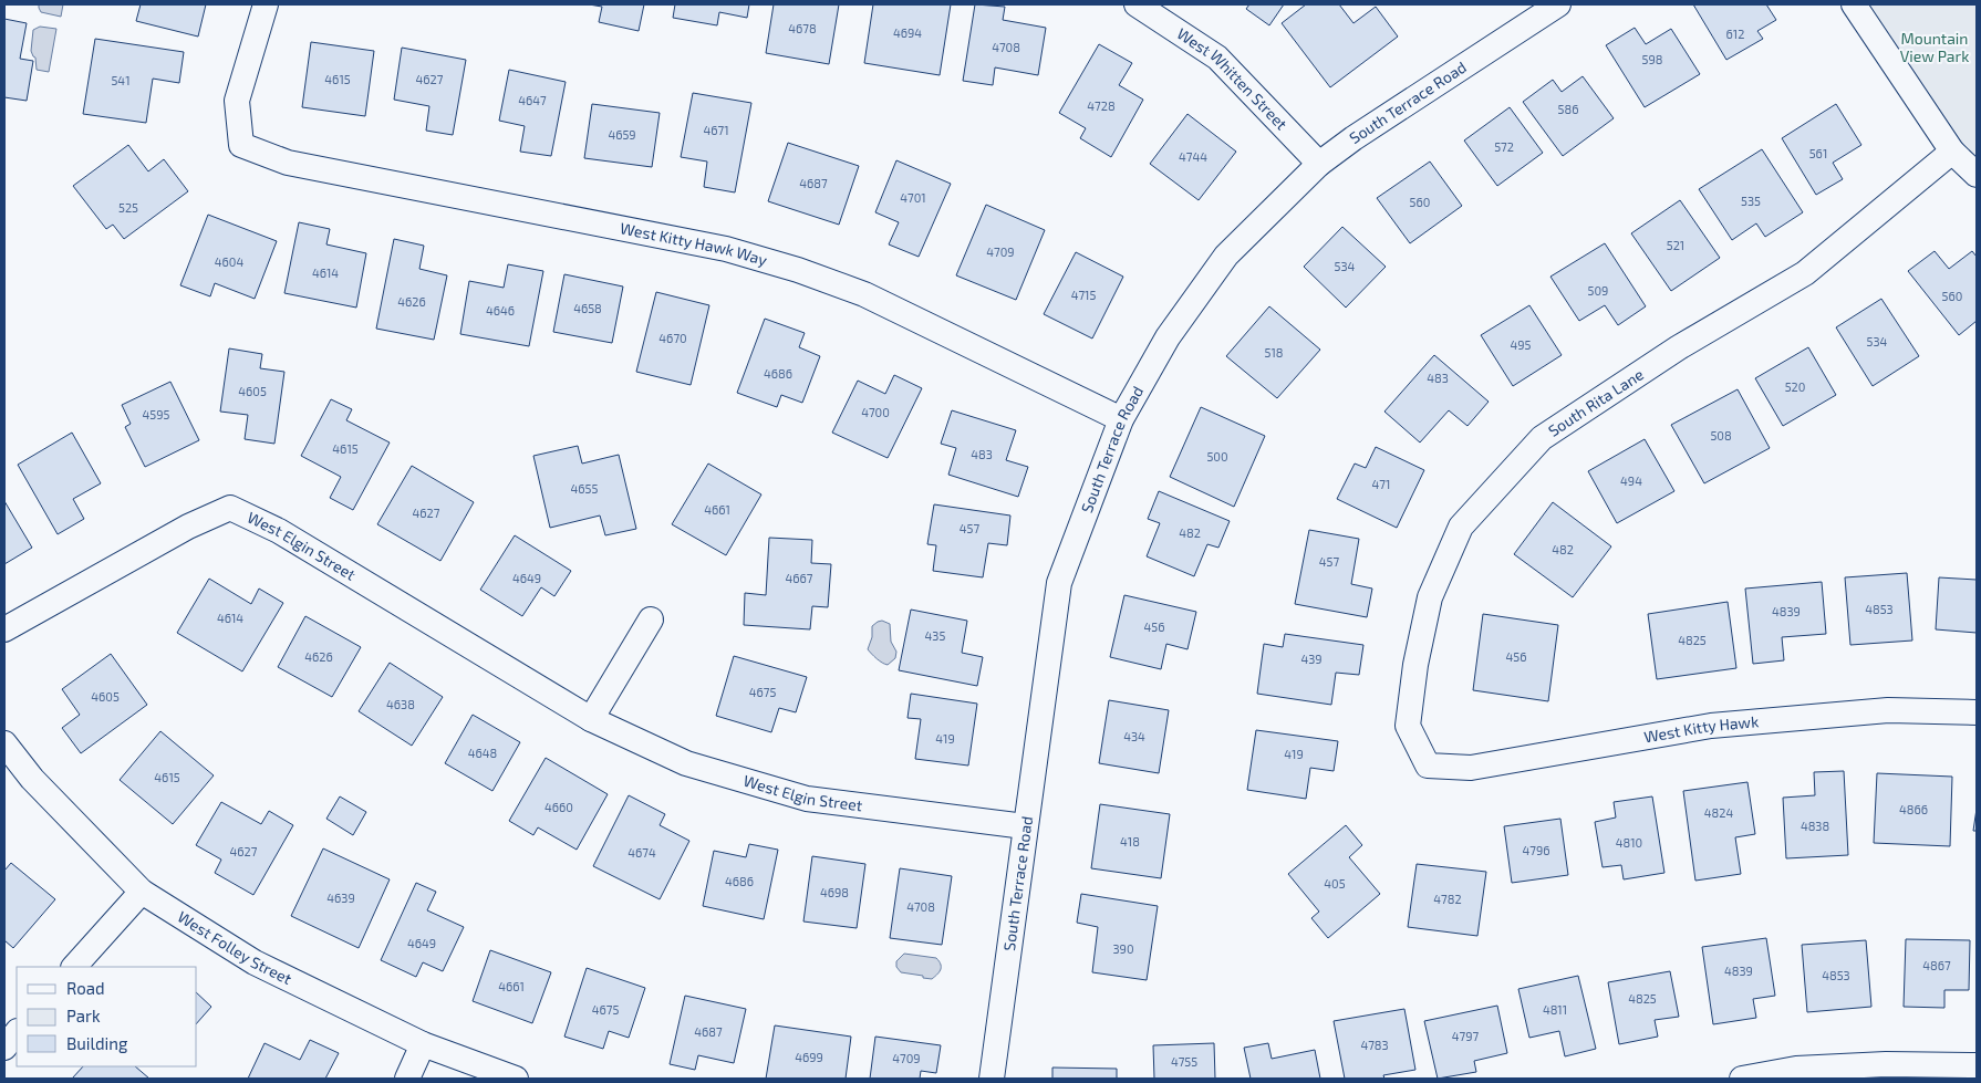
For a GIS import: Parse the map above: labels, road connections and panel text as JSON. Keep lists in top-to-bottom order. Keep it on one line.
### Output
{"streets":{"street":["West Whitten Street","South Terrace Road","West Kitty Hawk Way","South Rita Lane","West Elgin Street","West Kitty Hawk","West Folley Street"]},"crossings":[["West Whitten Street","South Terrace Road"],["South Terrace Road","West Kitty Hawk Way"],["South Terrace Road","West Elgin Street"],["South Rita Lane","West Kitty Hawk"]],"parks":["Mountain View Park"],"house_numbers":["4678","4694","612","4708","598","4615","4627","541","4647","4728","586","4671","4659","572","561","4744","4687","4701","535","560","525","521","4709","4604","534","4614","509","4715","560","4626","4658","4646","4670","534","495","518","4686","483","520","4605","4700","4595","508","4615","483","500","494","471","4655","4661","4627","457","482","482","457","4649","4667","4853","4839","4614","456","435","4825","4626","456","439","4675","4605","4638","434","419","4648","419","4615","4660","4866","4824","4838","418","4810","4796","4627","4674","4686","405","4698","4639","4782","4708","4649","390","4867","4839","4853","4661","4825","4675","4811","4687","4797","4783","4699","4709","4755"],"legend":["Road","Park","Building"]}
